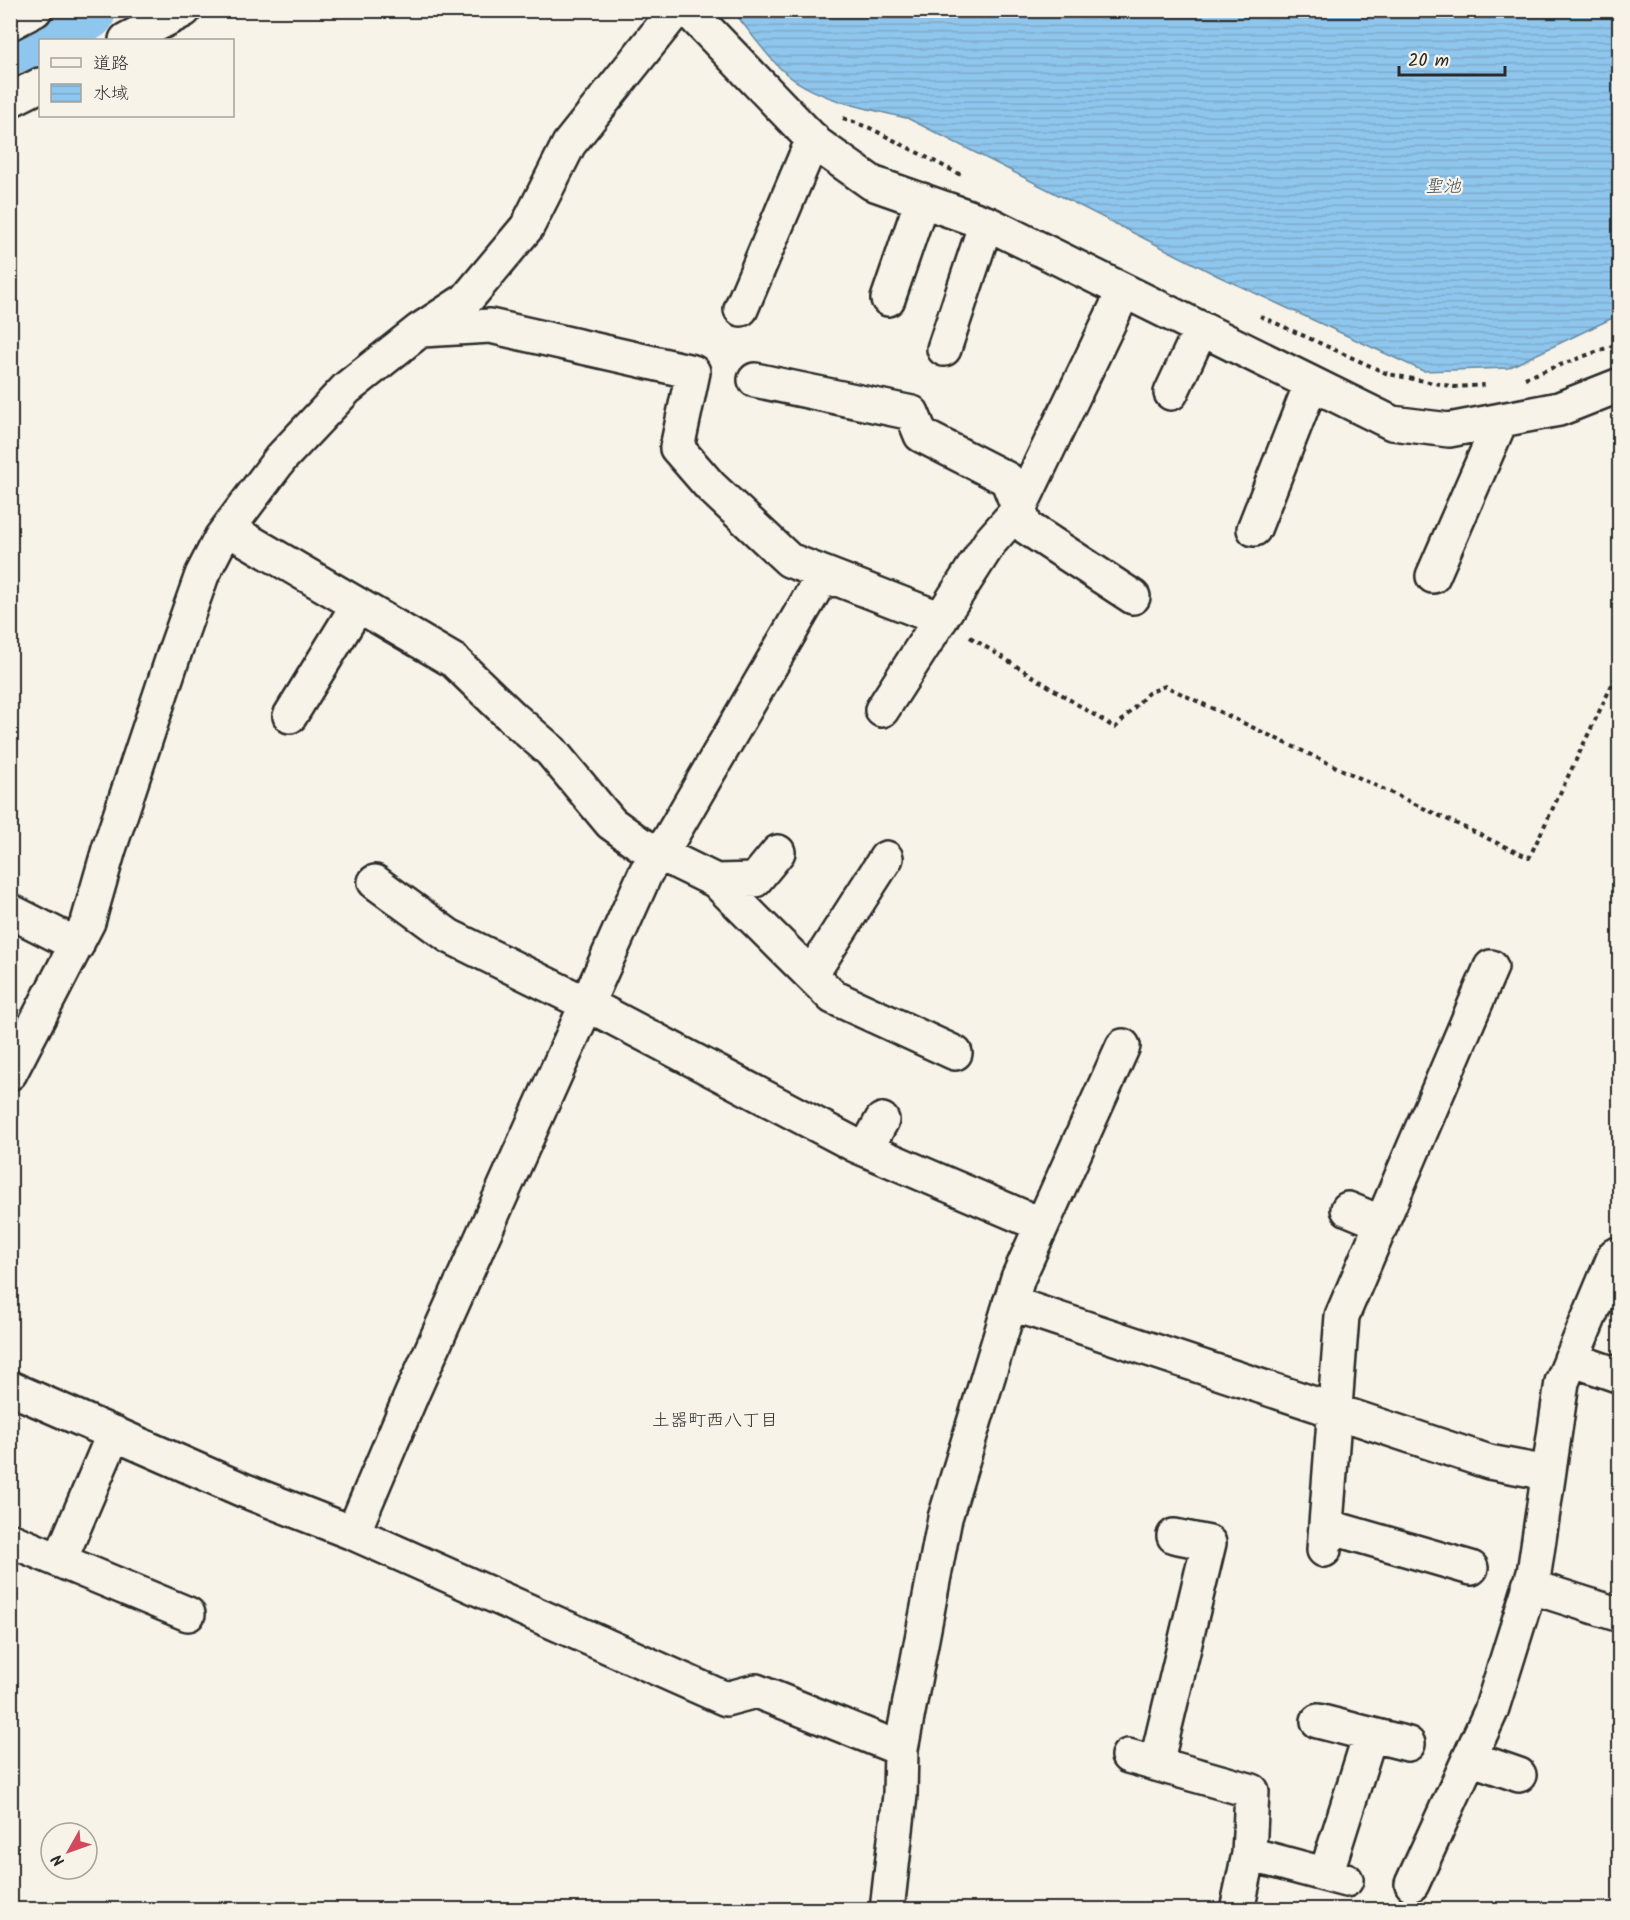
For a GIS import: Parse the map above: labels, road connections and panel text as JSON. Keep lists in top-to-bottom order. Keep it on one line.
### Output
{"districts":["土器町西八丁目"],"water":["聖池"],"legend":["道路","水域"],"scale_bar":"20 m","north":"bottom left"}
